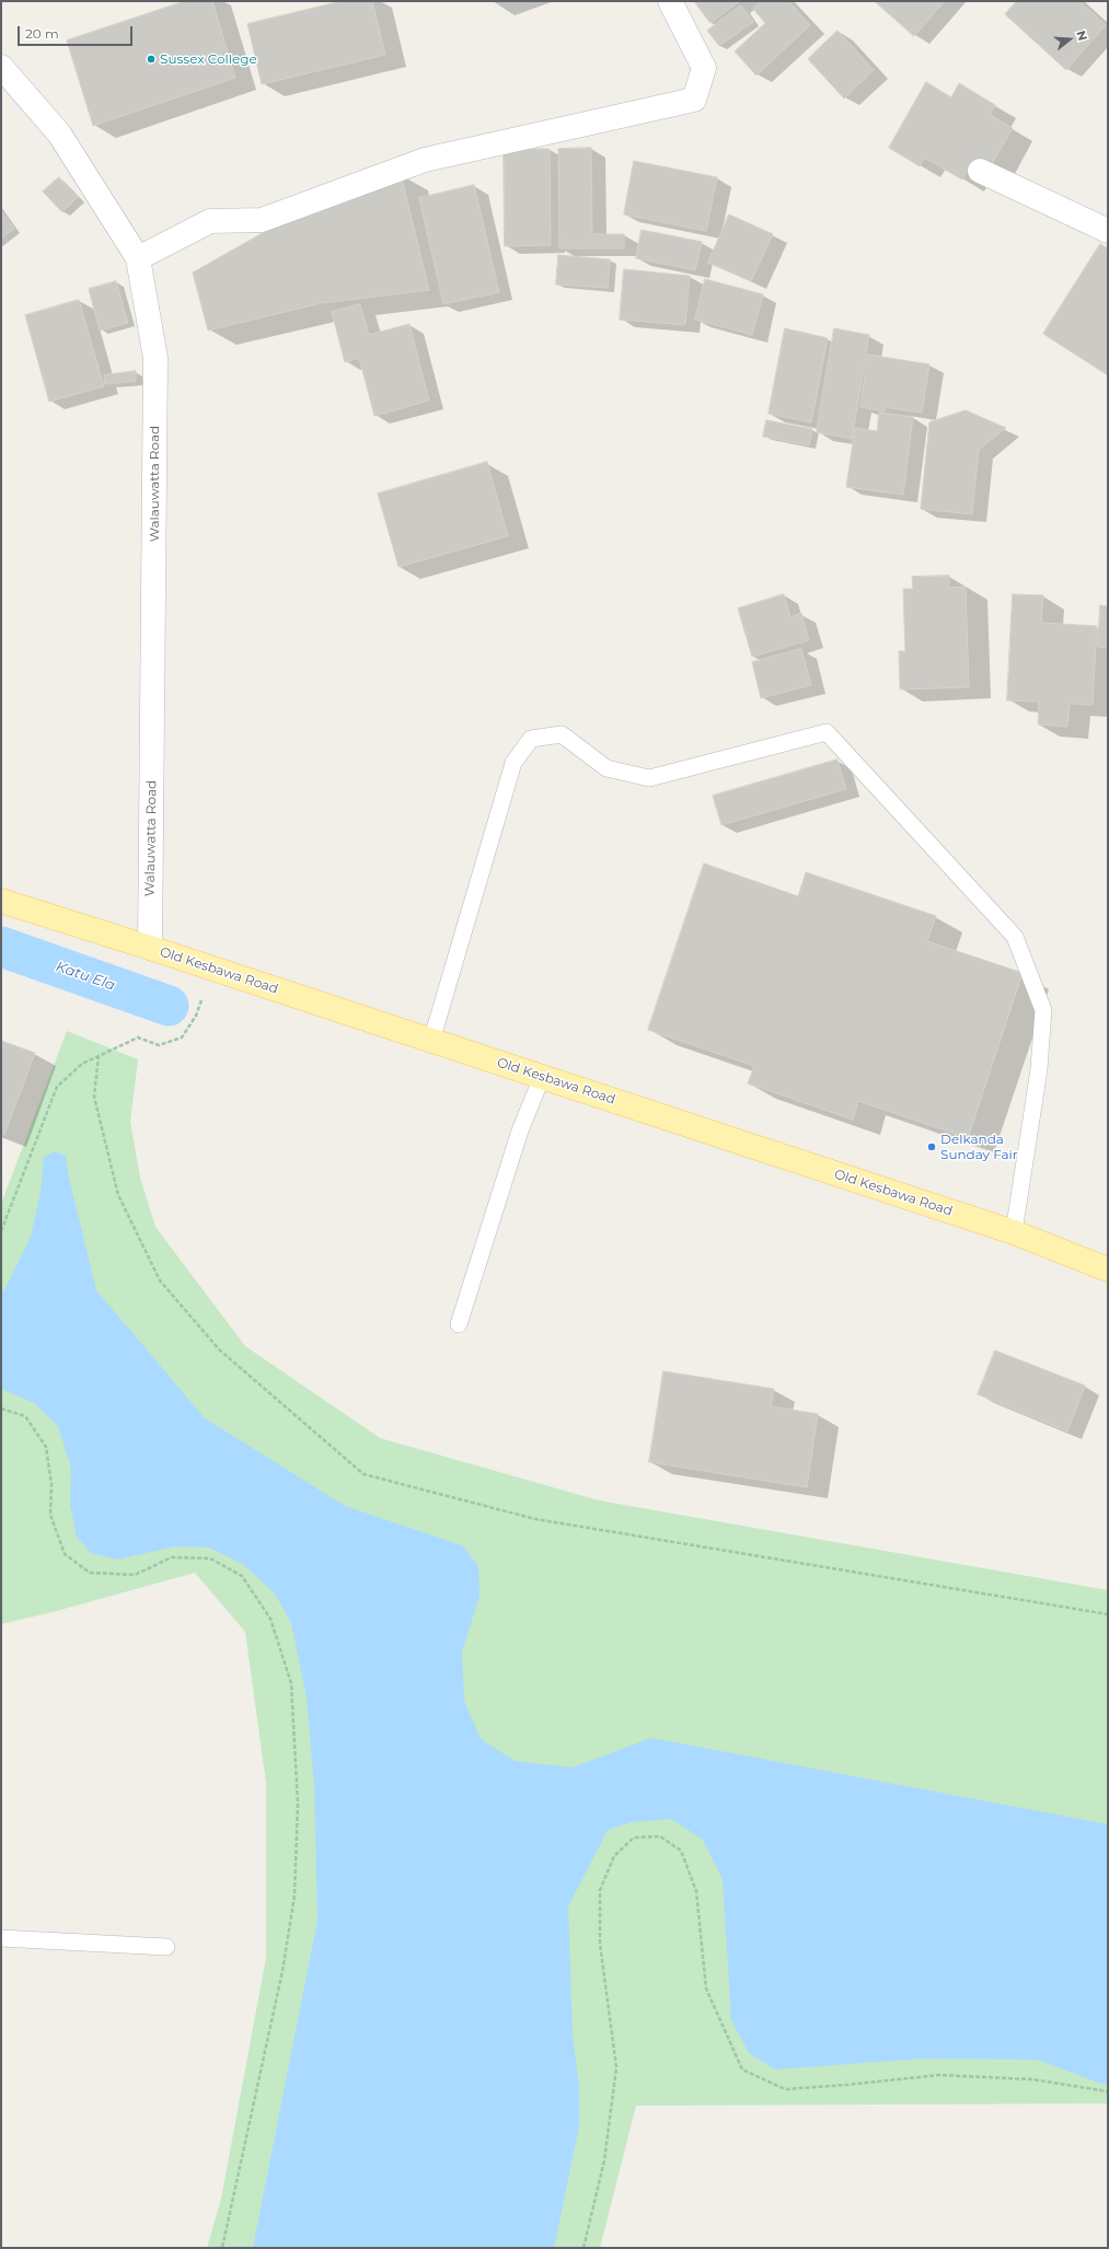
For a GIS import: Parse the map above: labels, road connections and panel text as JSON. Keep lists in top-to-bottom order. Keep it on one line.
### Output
{"streets":{"main road":["Old Kesbawa Road"],"street":["Walauwatta Road"]},"crossings":[["Walauwatta Road","Old Kesbawa Road"]],"water":["Katu Ela"],"places":["Sussex College","Delkanda Sunday Fair"],"scale_bar":"20 m","north":"right"}
